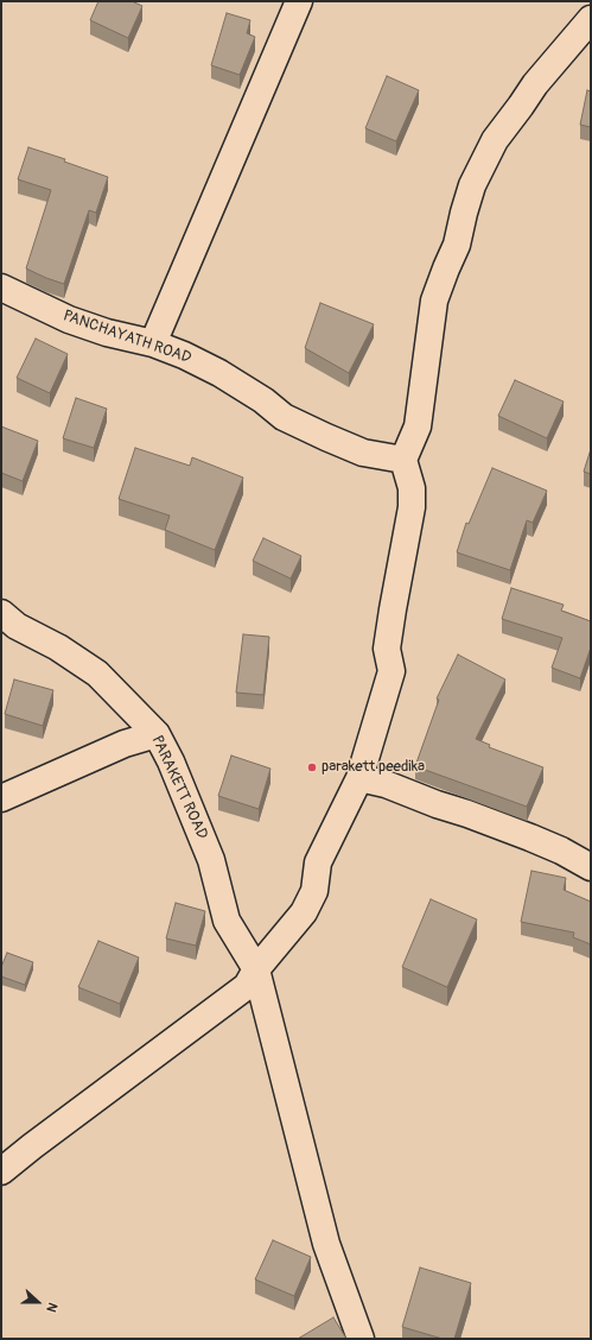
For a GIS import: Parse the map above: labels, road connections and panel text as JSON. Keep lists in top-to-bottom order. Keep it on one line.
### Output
{"streets":{"street":["PANCHAYATH ROAD","PARAKETT ROAD"]},"places":["parakett peedika"],"north":"right"}
